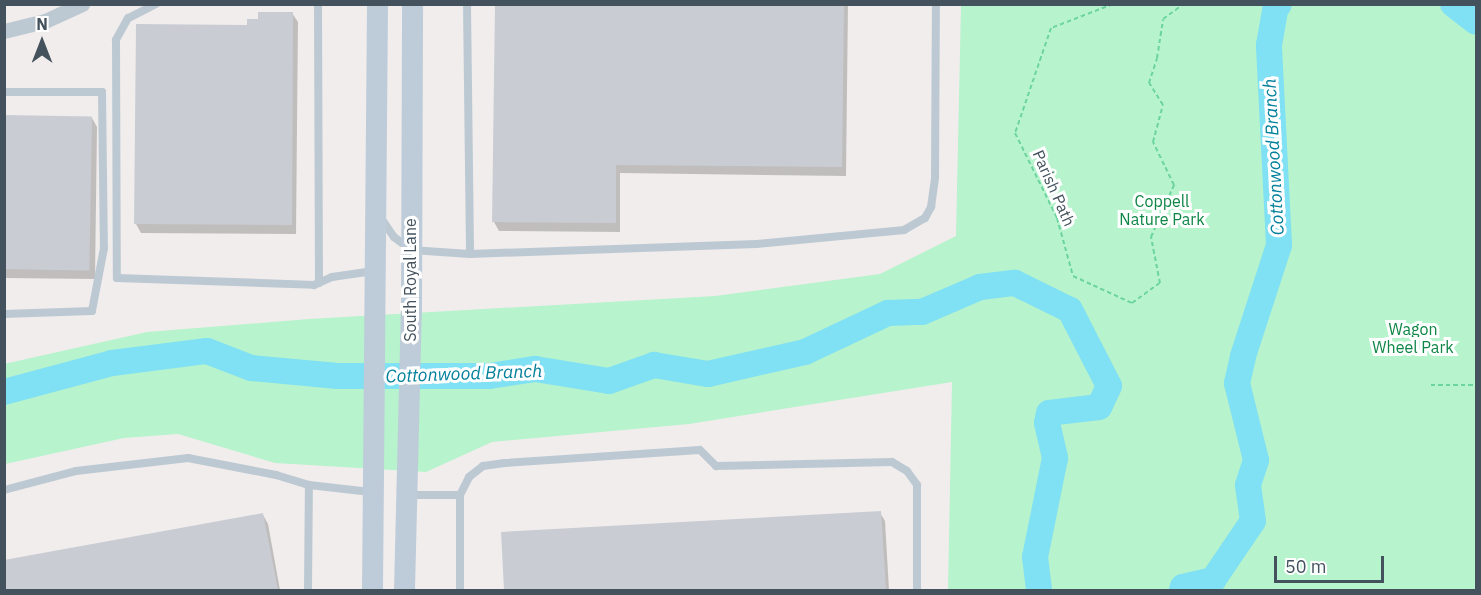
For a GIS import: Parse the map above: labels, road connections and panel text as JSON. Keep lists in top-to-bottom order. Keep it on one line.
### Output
{"streets":{"main road":["South Royal Lane"],"path":["Parish Path"]},"water":["Cottonwood Branch"],"parks":["Coppell Nature Park","Wagon Wheel Park"],"scale_bar":"50 m","north":"top"}
